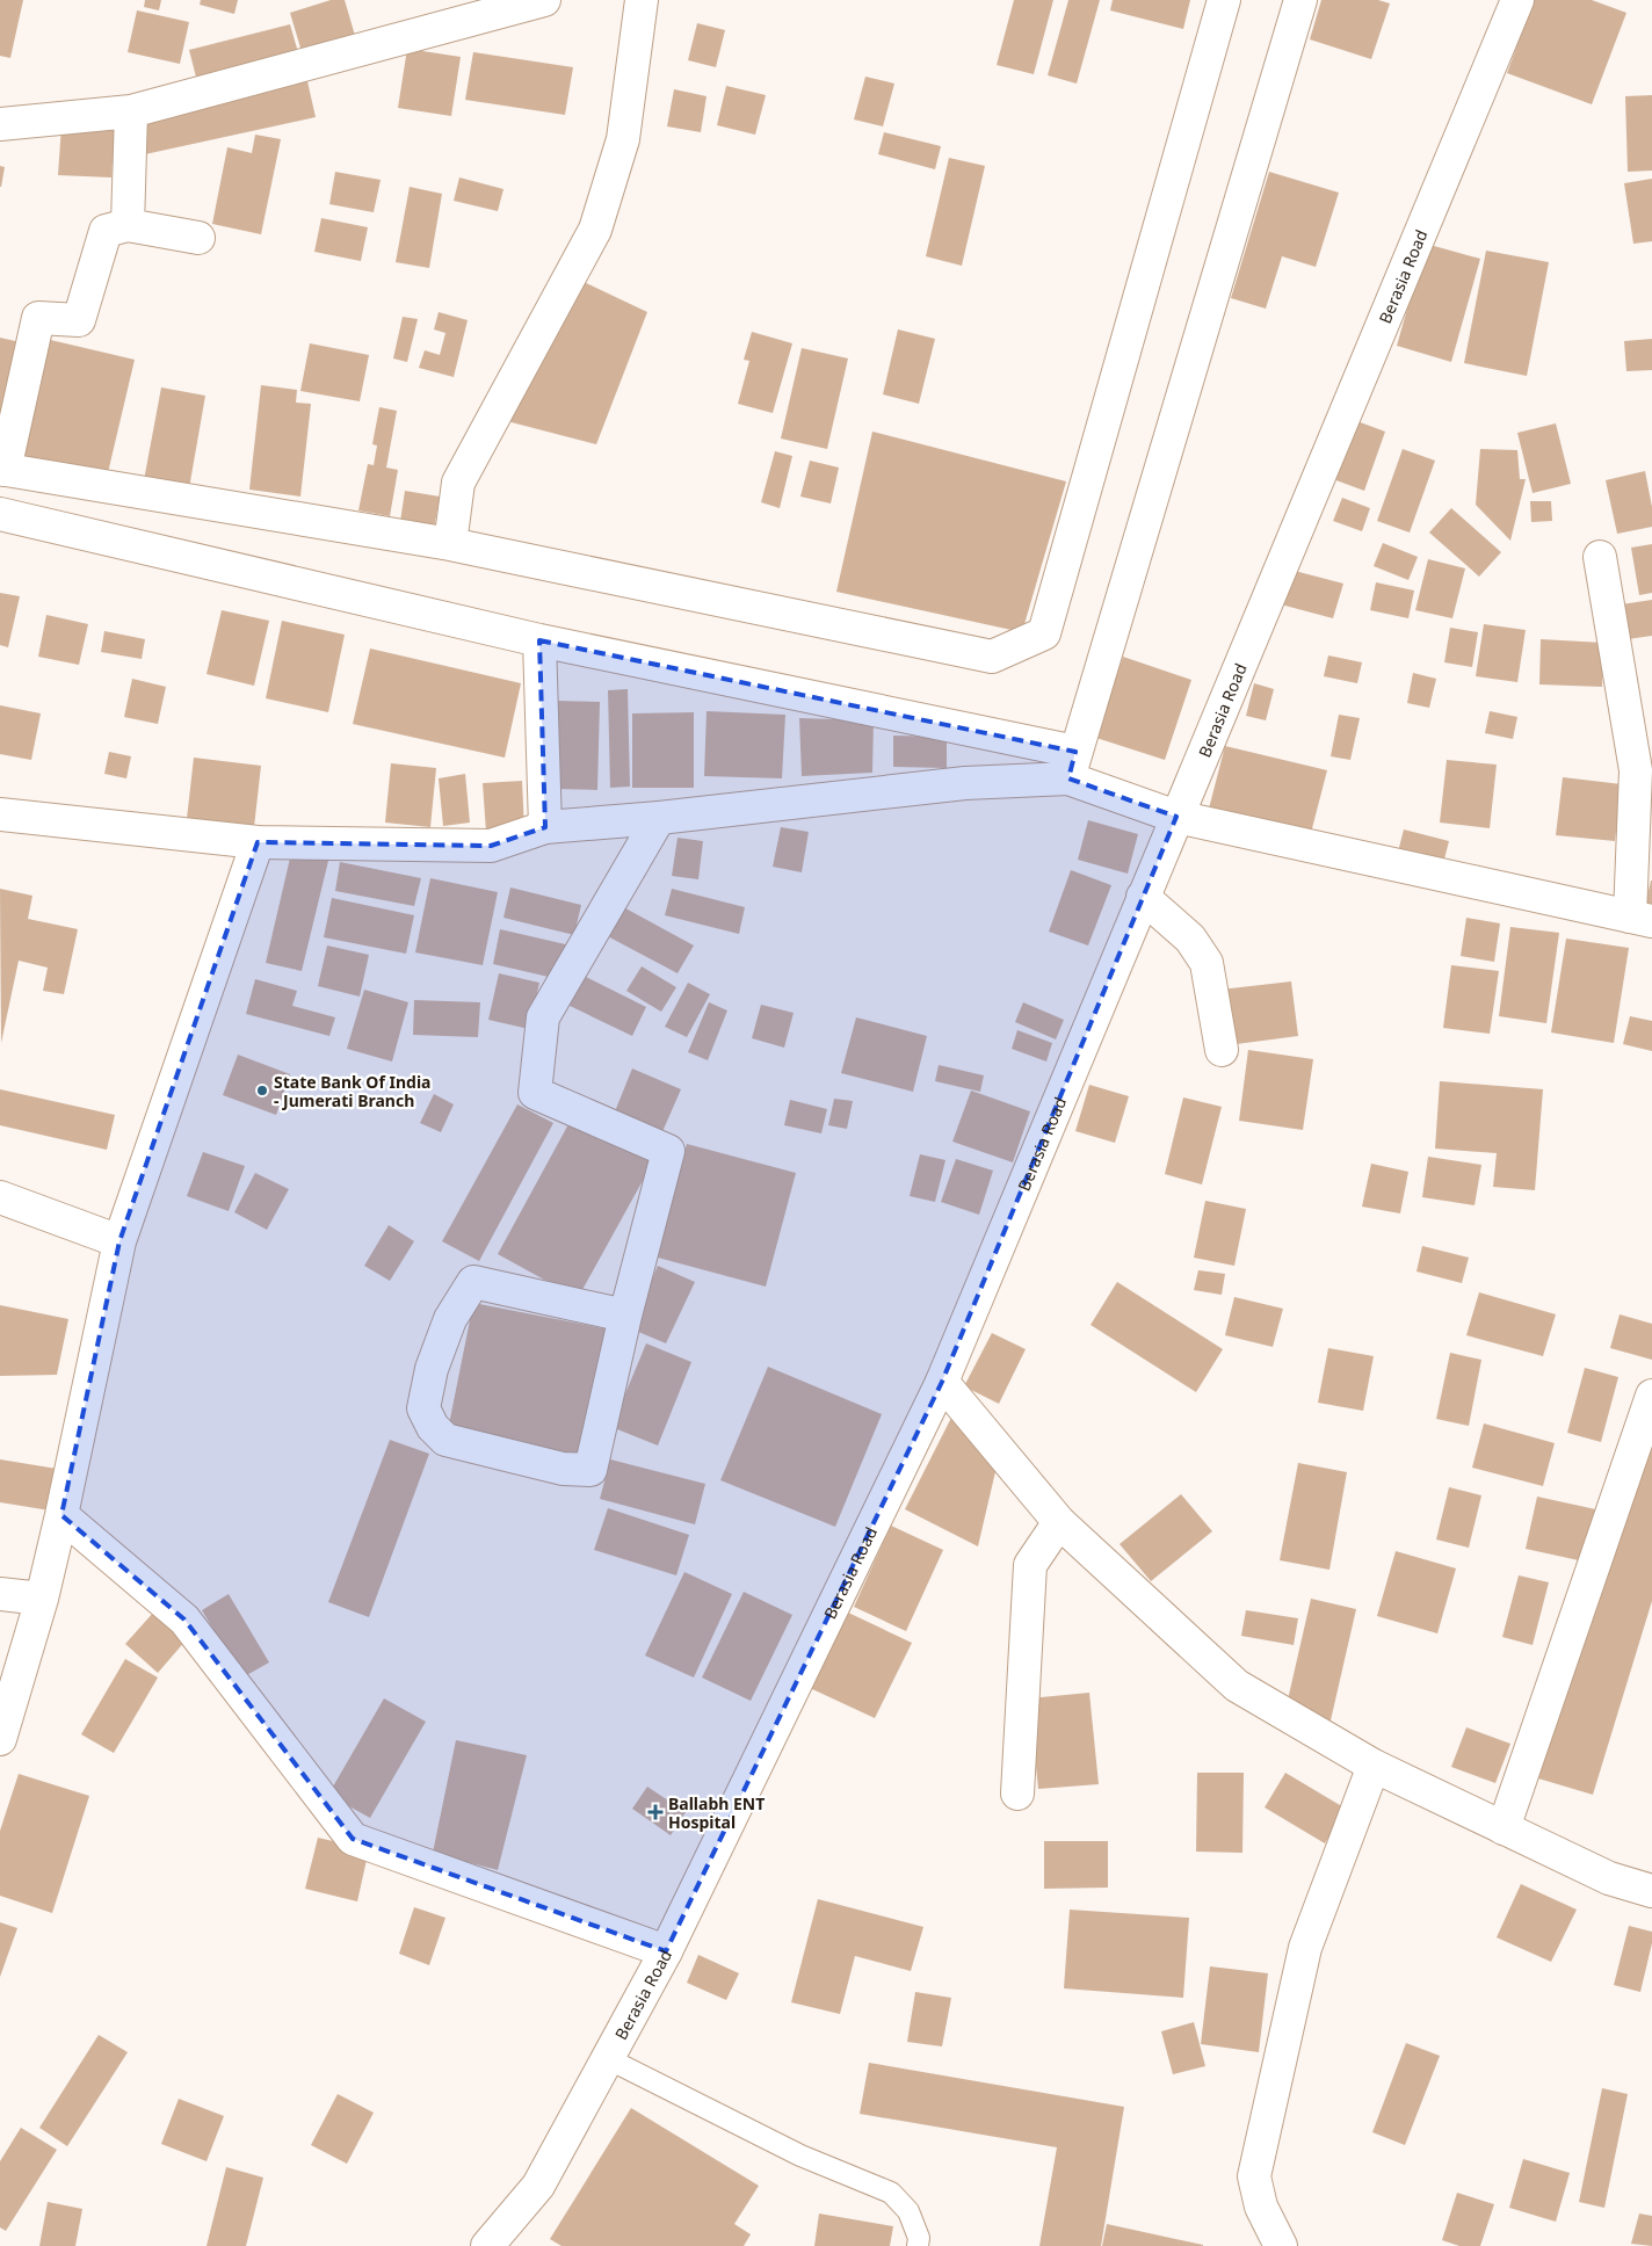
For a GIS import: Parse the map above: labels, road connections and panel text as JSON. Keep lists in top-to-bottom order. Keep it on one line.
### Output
{"streets":{"street":["Berasia Road"]},"places":{"other":["State Bank Of India - Jumerati Branch"],"health":["Ballabh ENT Hospital"]}}
